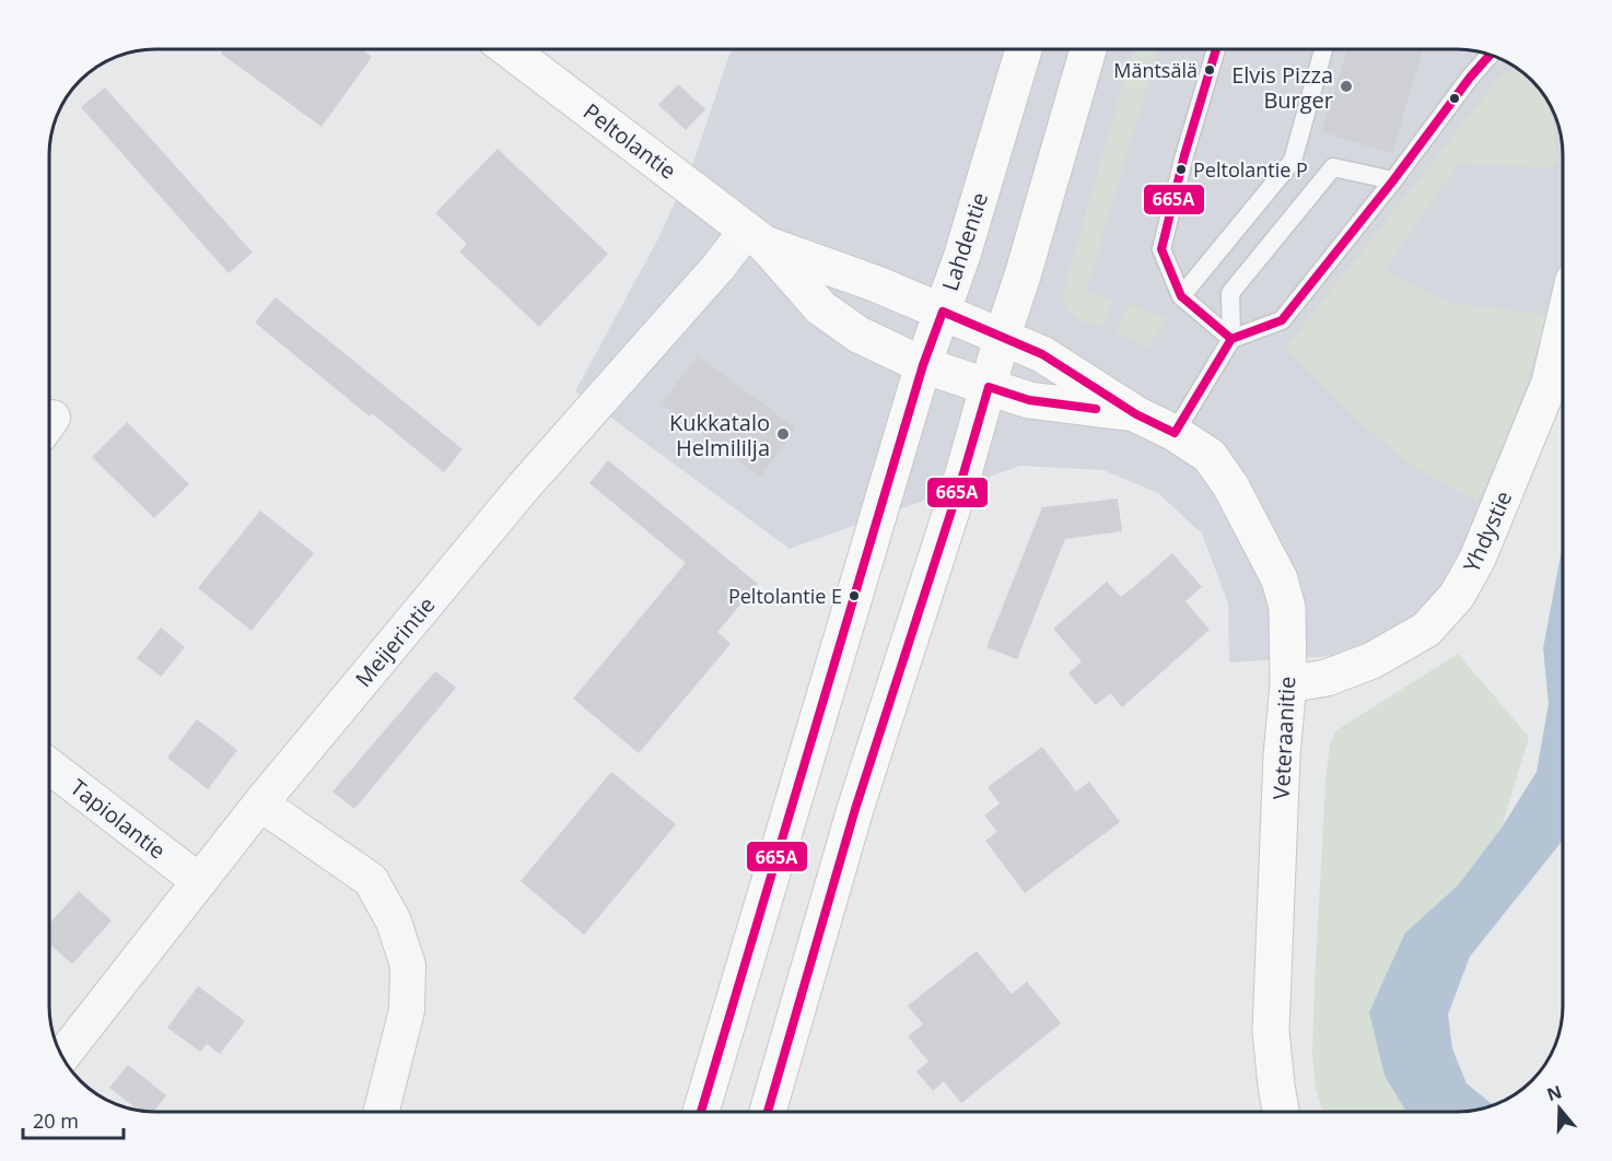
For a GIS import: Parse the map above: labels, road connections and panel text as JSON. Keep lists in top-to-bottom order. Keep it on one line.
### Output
{"streets":{"main road":["Peltolantie","Lahdentie","Yhdystie","Veteraanitie"],"street":["Meijerintie","Tapiolantie"]},"crossings":[["Peltolantie","Lahdentie"],["Peltolantie","Meijerintie"],["Peltolantie","Veteraanitie"],["Lahdentie","Veteraanitie"],["Yhdystie","Veteraanitie"],["Meijerintie","Tapiolantie"]],"places":["Mäntsälä","Elvis Pizza Burger","Peltolantie P","Kukkatalo Helmililja","Peltolantie E"],"lines":["transit line 665A"],"scale_bar":"20 m","north":"top"}
